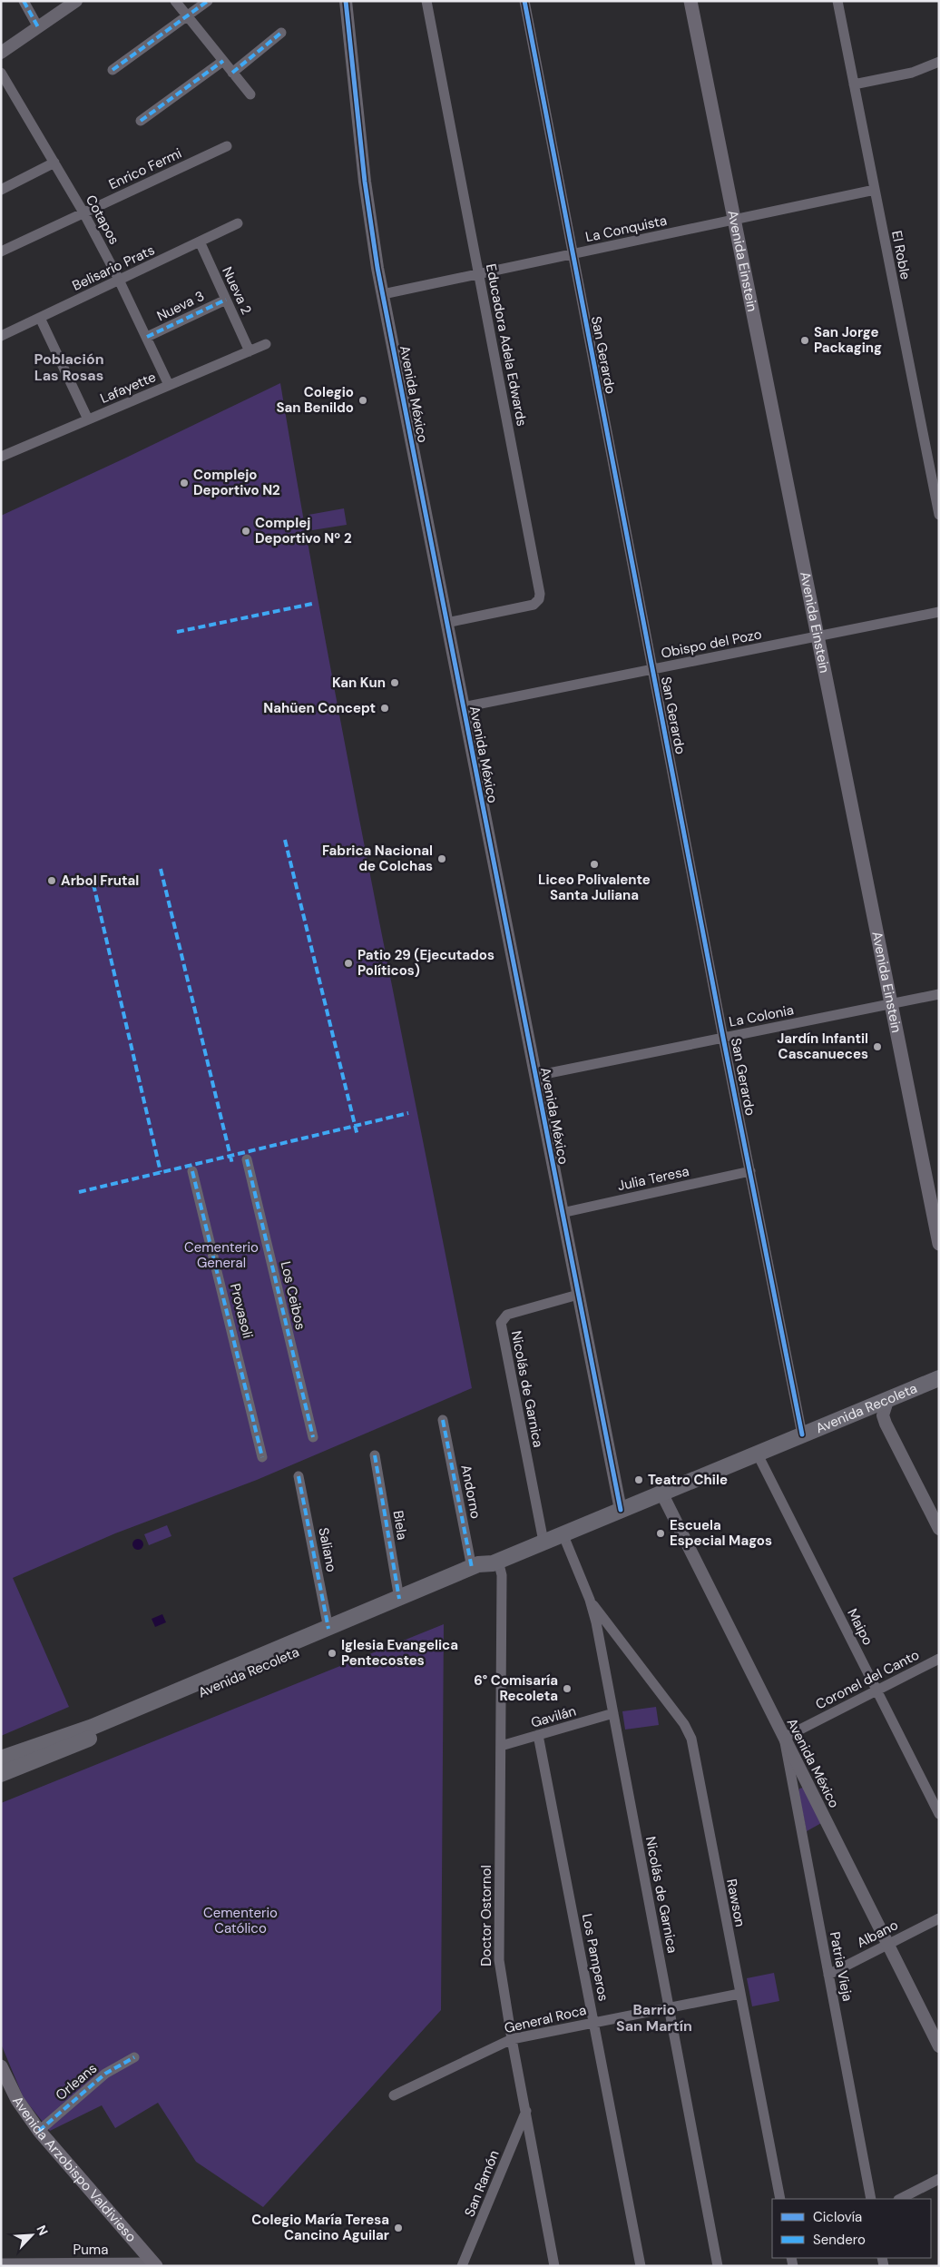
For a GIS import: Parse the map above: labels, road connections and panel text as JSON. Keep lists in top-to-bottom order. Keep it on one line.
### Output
{"streets":{"main road":["Avenida Einstein","Avenida Recoleta","Avenida Arzobispo Valdivieso"],"street":["Enrico Fermi","Cotapos","La Conquista","El Roble","Belisario Prats","Nueva 2","Nueva 3","Educadora Adela Edwards","San Gerardo","Lafayette","Avenida México","Obispo del Pozo","La Colonia","Julia Teresa","Los Ceibos","Provasoli","Nicolás de Garnica","Andorno","Biela","Saliano","Maipo","Coronel del Canto","Gavilán","Rawson","Doctor Ostornol","Albano","Los Pamperos","Patria Vieja","General Roca","Orleans","San Ramón","Puma"]},"crossings":[["Enrico Fermi","Cotapos"],["Cotapos","Belisario Prats"],["Cotapos","Nueva 3"],["Cotapos","Lafayette"],["La Conquista","El Roble"],["La Conquista","Avenida Einstein"],["La Conquista","Educadora Adela Edwards"],["La Conquista","San Gerardo"],["La Conquista","Avenida México"],["Avenida Einstein","Obispo del Pozo"],["Avenida Einstein","La Colonia"],["Belisario Prats","Nueva 2"],["Nueva 2","Nueva 3"],["Nueva 2","Lafayette"],["Educadora Adela Edwards","Avenida México"],["San Gerardo","Obispo del Pozo"],["San Gerardo","La Colonia"],["San Gerardo","Julia Teresa"],["San Gerardo","Avenida Recoleta"],["Avenida México","Obispo del Pozo"],["Avenida México","La Colonia"],["Avenida México","Julia Teresa"],["Avenida México","Nicolás de Garnica"],["Avenida México","Avenida Recoleta"],["Avenida México","Coronel del Canto"],["Avenida México","Albano"],["Avenida México","Patria Vieja"],["Nicolás de Garnica","Avenida Recoleta"],["Nicolás de Garnica","Gavilán"],["Nicolás de Garnica","Rawson"],["Nicolás de Garnica","General Roca"],["Avenida Recoleta","Andorno"],["Avenida Recoleta","Biela"],["Avenida Recoleta","Saliano"],["Avenida Recoleta","Maipo"],["Avenida Recoleta","Doctor Ostornol"],["Maipo","Coronel del Canto"],["Coronel del Canto","Patria Vieja"],["Gavilán","Doctor Ostornol"],["Gavilán","Los Pamperos"],["Rawson","General Roca"],["Doctor Ostornol","General Roca"],["Doctor Ostornol","San Ramón"],["Albano","Patria Vieja"],["Los Pamperos","General Roca"],["Orleans","Avenida Arzobispo Valdivieso"],["Avenida Arzobispo Valdivieso","Puma"]],"districts":["Población Las Rosas","Barrio San Martín"],"parks":["Cementerio General","Cementerio Católico"],"places":["San Jorge Packaging","Colegio San Benildo","Complejo Deportivo N2","Complej Deportivo Nº 2","Kan Kun","Nahüen Concept","Fabrica Nacional de Colchas","Liceo Polivalente Santa Juliana","Arbol Frutal","Patio 29 (Ejecutados Políticos)","Jardín Infantil Cascanueces","Teatro Chile","Escuela Especial Magos","Iglesia Evangelica Pentecostes","6° Comisaría Recoleta","Colegio María Teresa Cancino Aguilar"],"legend":["Ciclovía","Sendero"],"north":"top right"}
